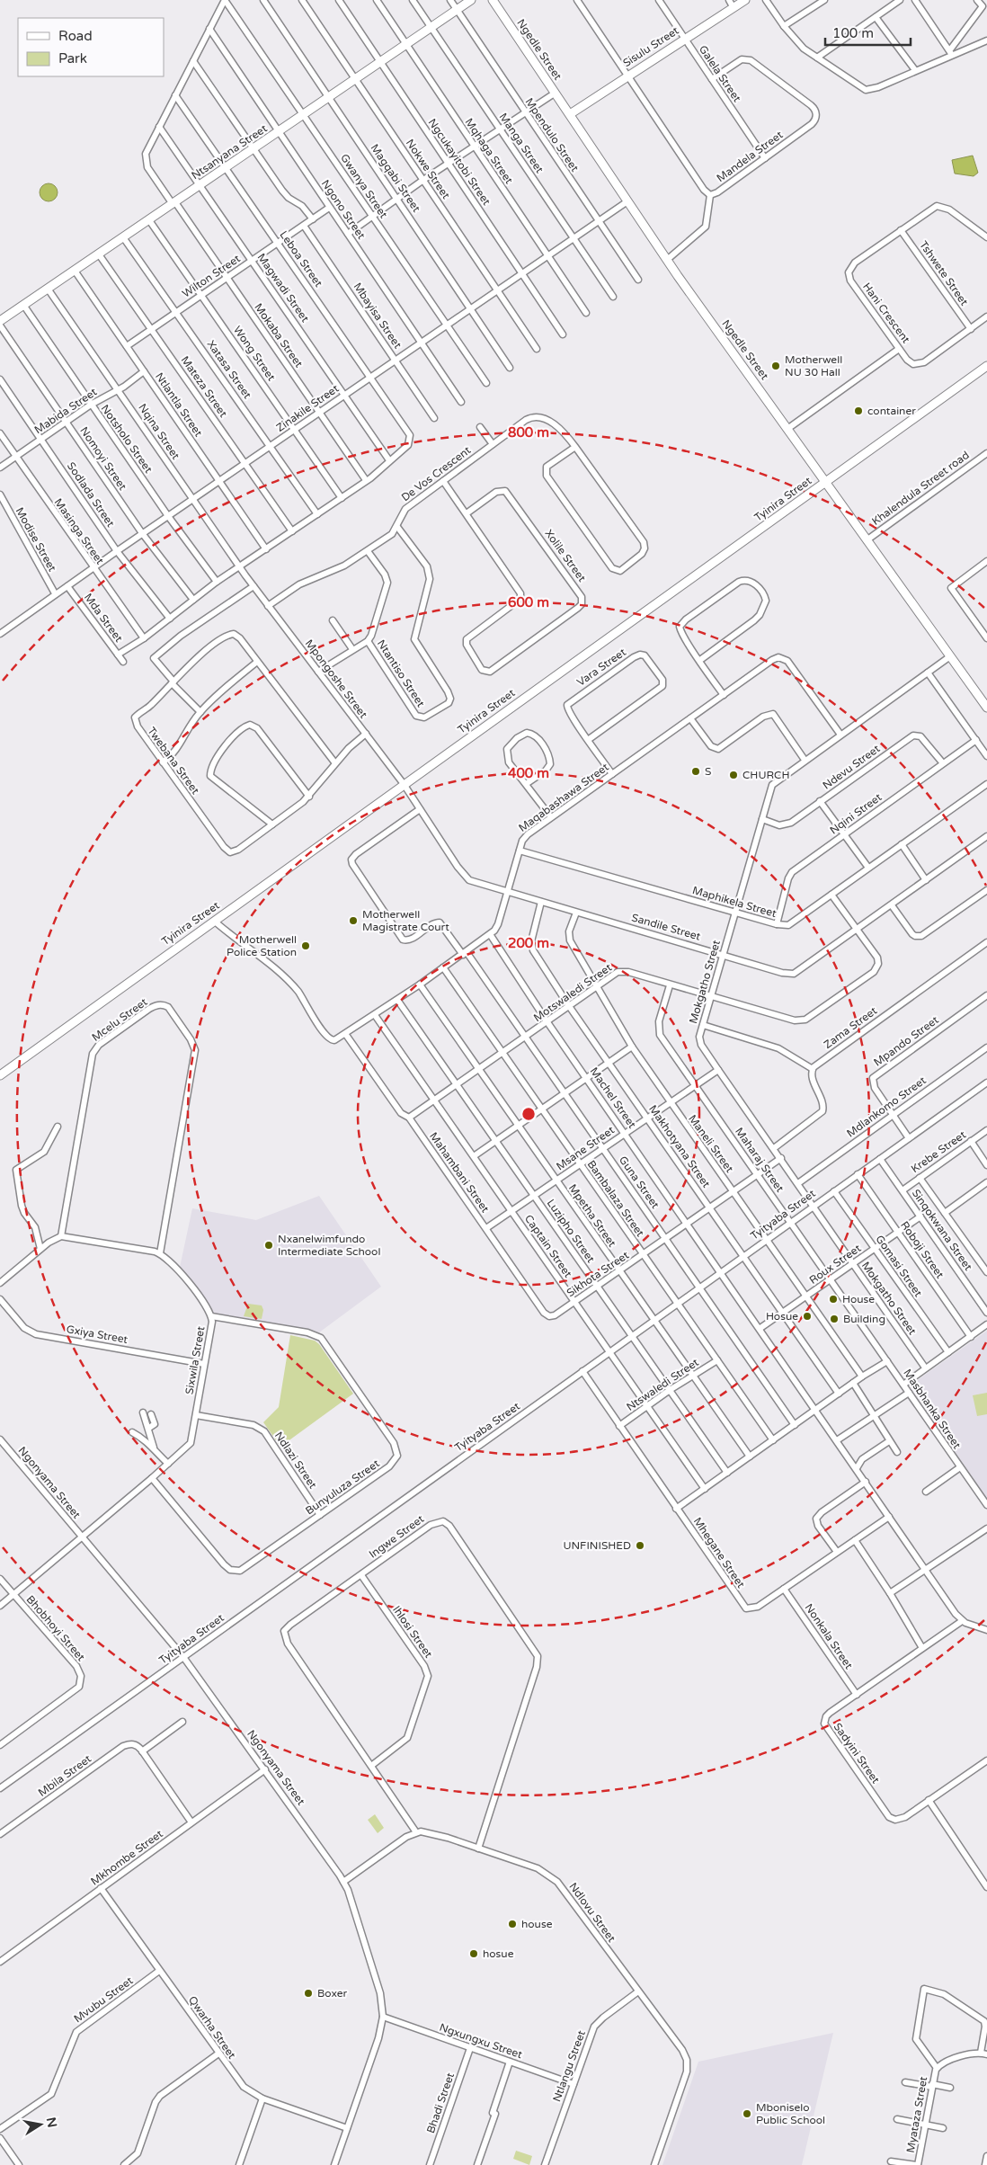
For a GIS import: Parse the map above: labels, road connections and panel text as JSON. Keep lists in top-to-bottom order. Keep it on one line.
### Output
{"streets":{"street":["Sisulu Street","Ngedle Street","Galela Street","Mpendulo Street","Manga Street","Mqhaga Street","Ntsanyana Street","Mandela Street","Ngcukayitobi Street","Nokwe Street","Magqabi Street","Gwanya Street","Ngono Street","Leboa Street","Tshwete Street","Wilton Street","Magwadi Street","Hani Crescent","Mbayisa Street","Mokaba Street","Wong Street","Xatasa Street","Mateza Street","Ntlantla Street","Zinakile Street","Mabida Street","Nqina Street","Notsholo Street","Nomoyi Street","De Vos Crescent","Khalendula Street road","Sodlada Street","Tyinira Street","Masinga Street","Modise Street","Xolile Street","Mda Street","Vara Street","Ntantiso Street","Mpongoshe Street","Twebana Street","Ndevu Street","Maqabashawa Street","Nqini Street","Maphikela Street","Sandile Street","Mokgatho Street","Motswaledi Street","Mcelu Street","Zama Street","Mpando Street","Machel Street","Mdlankomo Street","Maneli Street","Makhotyana Street","Msane Street","Krebe Street","Maharaj Street","Mahambani Street","Guna Street","Bambalaza Street","Tyityaba Street","Mpetha Street","Sinqokwana Street","Luzipho Street","Captain Street","Roboji Street","Roux Street","Gomasi Street","Sikhota Street","Gxiya Street","Sixwila Street","Ntswaledi Street","Masbhanka Street","Ndlazi Street","Ngonyama Street","Bunyuluza Street","Ingwe Street","Mhegane Street","Bhobhoyi Street","Ihlosi Street","Nonkala Street","Sadyini Street","Mbila Street","Mkhombe Street","Ndlovu Street","Mvubu Street","Qwarha Street","Ngxungxu Street","Ntlangu Street","Bhadi Street","Myataza Street"]},"crossings":[["Sisulu Street","Ngedle Street"],["Sisulu Street","Galela Street"],["Sisulu Street","Mandela Street"],["Ngedle Street","Zinakile Street"],["Ngedle Street","Khalendula Street road"],["Ngedle Street","Tyinira Street"],["Ngedle Street","Mokgatho Street"],["Galela Street","Mandela Street"],["Mpendulo Street","Ntsanyana Street"],["Mpendulo Street","Zinakile Street"],["Manga Street","Ntsanyana Street"],["Manga Street","Zinakile Street"],["Mqhaga Street","Ntsanyana Street"],["Mqhaga Street","Zinakile Street"],["Ntsanyana Street","Ngcukayitobi Street"],["Ntsanyana Street","Nokwe Street"],["Ntsanyana Street","Magqabi Street"],["Ntsanyana Street","Gwanya Street"],["Ntsanyana Street","Ngono Street"],["Ntsanyana Street","Leboa Street"],["Ntsanyana Street","Magwadi Street"],["Ntsanyana Street","Mokaba Street"],["Ntsanyana Street","Wong Street"],["Ntsanyana Street","Xatasa Street"],["Ntsanyana Street","Mateza Street"],["Ntsanyana Street","Ntlantla Street"],["Ntsanyana Street","Nqina Street"],["Ntsanyana Street","Notsholo Street"],["Ngcukayitobi Street","Zinakile Street"],["Nokwe Street","Zinakile Street"],["Magqabi Street","Zinakile Street"],["Gwanya Street","Mokaba Street"],["Gwanya Street","Zinakile Street"],["Ngono Street","Wilton Street"],["Ngono Street","Mokaba Street"],["Ngono Street","Zinakile Street"],["Leboa Street","Wilton Street"],["Leboa Street","Magwadi Street"],["Leboa Street","Mokaba Street"],["Leboa Street","Zinakile Street"],["Tshwete Street","Hani Crescent"],["Wilton Street","Magwadi Street"],["Wilton Street","Mbayisa Street"],["Wilton Street","Mokaba Street"],["Wilton Street","Wong Street"],["Wilton Street","Xatasa Street"],["Wilton Street","Mateza Street"],["Wilton Street","Ntlantla Street"],["Magwadi Street","Mokaba Street"],["Magwadi Street","Zinakile Street"],["Mbayisa Street","Zinakile Street"],["Mokaba Street","Zinakile Street"],["Wong Street","Zinakile Street"],["Xatasa Street","Zinakile Street"],["Mateza Street","Zinakile Street"],["Ntlantla Street","Zinakile Street"],["Ntlantla Street","Mabida Street"],["Zinakile Street","Nqina Street"],["Zinakile Street","Notsholo Street"],["Zinakile Street","Nomoyi Street"],["Zinakile Street","Sodlada Street"],["Zinakile Street","Masinga Street"],["Zinakile Street","Modise Street"],["Zinakile Street","Mda Street"],["Mabida Street","Nqina Street"],["Mabida Street","Notsholo Street"],["Mabida Street","Nomoyi Street"],["Mabida Street","Sodlada Street"],["Mabida Street","Masinga Street"],["Nqina Street","Mpongoshe Street"],["De Vos Crescent","Xolile Street"],["De Vos Crescent","Ntantiso Street"],["De Vos Crescent","Mpongoshe Street"],["Tyinira Street","Mpongoshe Street"],["Tyinira Street","Sandile Street"],["Vara Street","Maqabashawa Street"],["Mpongoshe Street","Twebana Street"],["Mpongoshe Street","Sandile Street"],["Ndevu Street","Nqini Street"],["Ndevu Street","Mokgatho Street"],["Maqabashawa Street","Maphikela Street"],["Maqabashawa Street","Sandile Street"],["Maqabashawa Street","Mokgatho Street"],["Maqabashawa Street","Machel Street"],["Maqabashawa Street","Mahambani Street"],["Maqabashawa Street","Guna Street"],["Maqabashawa Street","Bambalaza Street"],["Maqabashawa Street","Mpetha Street"],["Maqabashawa Street","Luzipho Street"],["Maqabashawa Street","Captain Street"],["Nqini Street","Maphikela Street"],["Maphikela Street","Mokgatho Street"],["Maphikela Street","Motswaledi Street"],["Sandile Street","Mokgatho Street"],["Sandile Street","Motswaledi Street"],["Sandile Street","Maneli Street"],["Sandile Street","Makhotyana Street"],["Sandile Street","Guna Street"],["Mokgatho Street","Motswaledi Street"],["Mokgatho Street","Mdlankomo Street"],["Mokgatho Street","Msane Street"],["Mokgatho Street","Tyityaba Street"],["Mokgatho Street","Roux Street"],["Mokgatho Street","Sikhota Street"],["Motswaledi Street","Machel Street"],["Motswaledi Street","Maneli Street"],["Motswaledi Street","Makhotyana Street"],["Motswaledi Street","Maharaj Street"],["Motswaledi Street","Mahambani Street"],["Motswaledi Street","Guna Street"],["Motswaledi Street","Bambalaza Street"],["Motswaledi Street","Mpetha Street"],["Motswaledi Street","Luzipho Street"],["Motswaledi Street","Captain Street"],["Mcelu Street","Sixwila Street"],["Mpando Street","Mdlankomo Street"],["Mpando Street","Tyityaba Street"],["Machel Street","Msane Street"],["Machel Street","Tyityaba Street"],["Machel Street","Sikhota Street"],["Maneli Street","Msane Street"],["Maneli Street","Tyityaba Street"],["Maneli Street","Roux Street"],["Maneli Street","Sikhota Street"],["Makhotyana Street","Msane Street"],["Makhotyana Street","Tyityaba Street"],["Makhotyana Street","Roux Street"],["Makhotyana Street","Sikhota Street"],["Msane Street","Maharaj Street"],["Msane Street","Mahambani Street"],["Msane Street","Guna Street"],["Msane Street","Bambalaza Street"],["Msane Street","Mpetha Street"],["Msane Street","Luzipho Street"],["Msane Street","Captain Street"],["Krebe Street","Sinqokwana Street"],["Maharaj Street","Tyityaba Street"],["Maharaj Street","Roux Street"],["Maharaj Street","Sikhota Street"],["Maharaj Street","Masbhanka Street"],["Mahambani Street","Sikhota Street"],["Guna Street","Tyityaba Street"],["Guna Street","Sikhota Street"],["Bambalaza Street","Tyityaba Street"],["Bambalaza Street","Sikhota Street"],["Bambalaza Street","Ntswaledi Street"],["Tyityaba Street","Mpetha Street"],["Tyityaba Street","Sinqokwana Street"],["Tyityaba Street","Luzipho Street"],["Tyityaba Street","Captain Street"],["Tyityaba Street","Roboji Street"],["Tyityaba Street","Gomasi Street"],["Tyityaba Street","Ngonyama Street"],["Mpetha Street","Sikhota Street"],["Mpetha Street","Ntswaledi Street"],["Sinqokwana Street","Roux Street"],["Luzipho Street","Sikhota Street"],["Luzipho Street","Ntswaledi Street"],["Captain Street","Sikhota Street"],["Captain Street","Ntswaledi Street"],["Roboji Street","Roux Street"],["Roux Street","Gomasi Street"],["Gxiya Street","Sixwila Street"],["Sixwila Street","Ndlazi Street"],["Sixwila Street","Ngonyama Street"],["Sixwila Street","Bunyuluza Street"],["Sixwila Street","Bhobhoyi Street"],["Ndlazi Street","Bunyuluza Street"],["Ngonyama Street","Mkhombe Street"],["Ngonyama Street","Qwarha Street"],["Ngonyama Street","Ngxungxu Street"],["Ingwe Street","Ihlosi Street"],["Ingwe Street","Ndlovu Street"],["Mhegane Street","Nonkala Street"],["Nonkala Street","Sadyini Street"],["Mkhombe Street","Qwarha Street"],["Ndlovu Street","Ntlangu Street"],["Mvubu Street","Qwarha Street"],["Ngxungxu Street","Ntlangu Street"],["Ngxungxu Street","Bhadi Street"]],"places":["Motherwell NU 30 Hall","container","S","CHURCH","Motherwell Magistrate Court","Motherwell Police Station","Nxanelwimfundo Intermediate School","House","Hosue","Building","UNFINISHED","house","hosue","Boxer","Mboniselo Public School"],"legend":["Road","Park"],"scale_bar":"100 m","north":"right","rings":["800 m","600 m","400 m","200 m"]}
